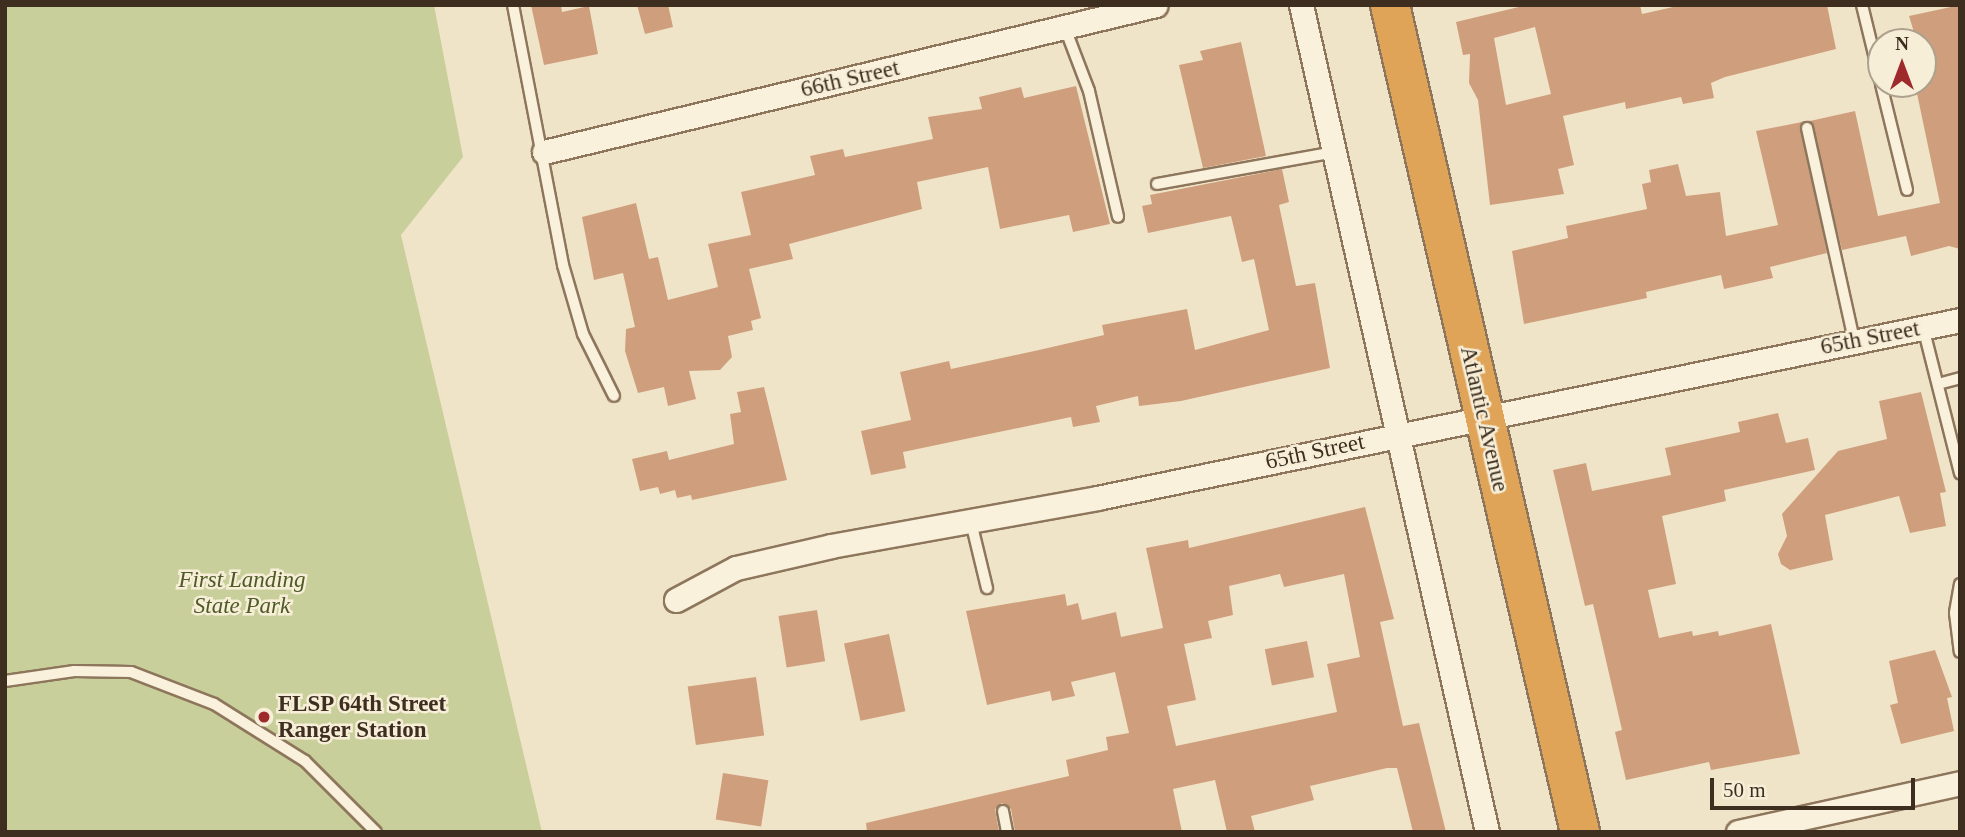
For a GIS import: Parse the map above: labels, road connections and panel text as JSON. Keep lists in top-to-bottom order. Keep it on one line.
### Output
{"streets":{"highway":["Atlantic Avenue"],"street":["66th Street","65th Street"]},"crossings":[["65th Street","Atlantic Avenue"]],"parks":["First Landing State Park"],"places":["FLSP 64th Street Ranger Station"],"scale_bar":"50 m","north":"top"}
